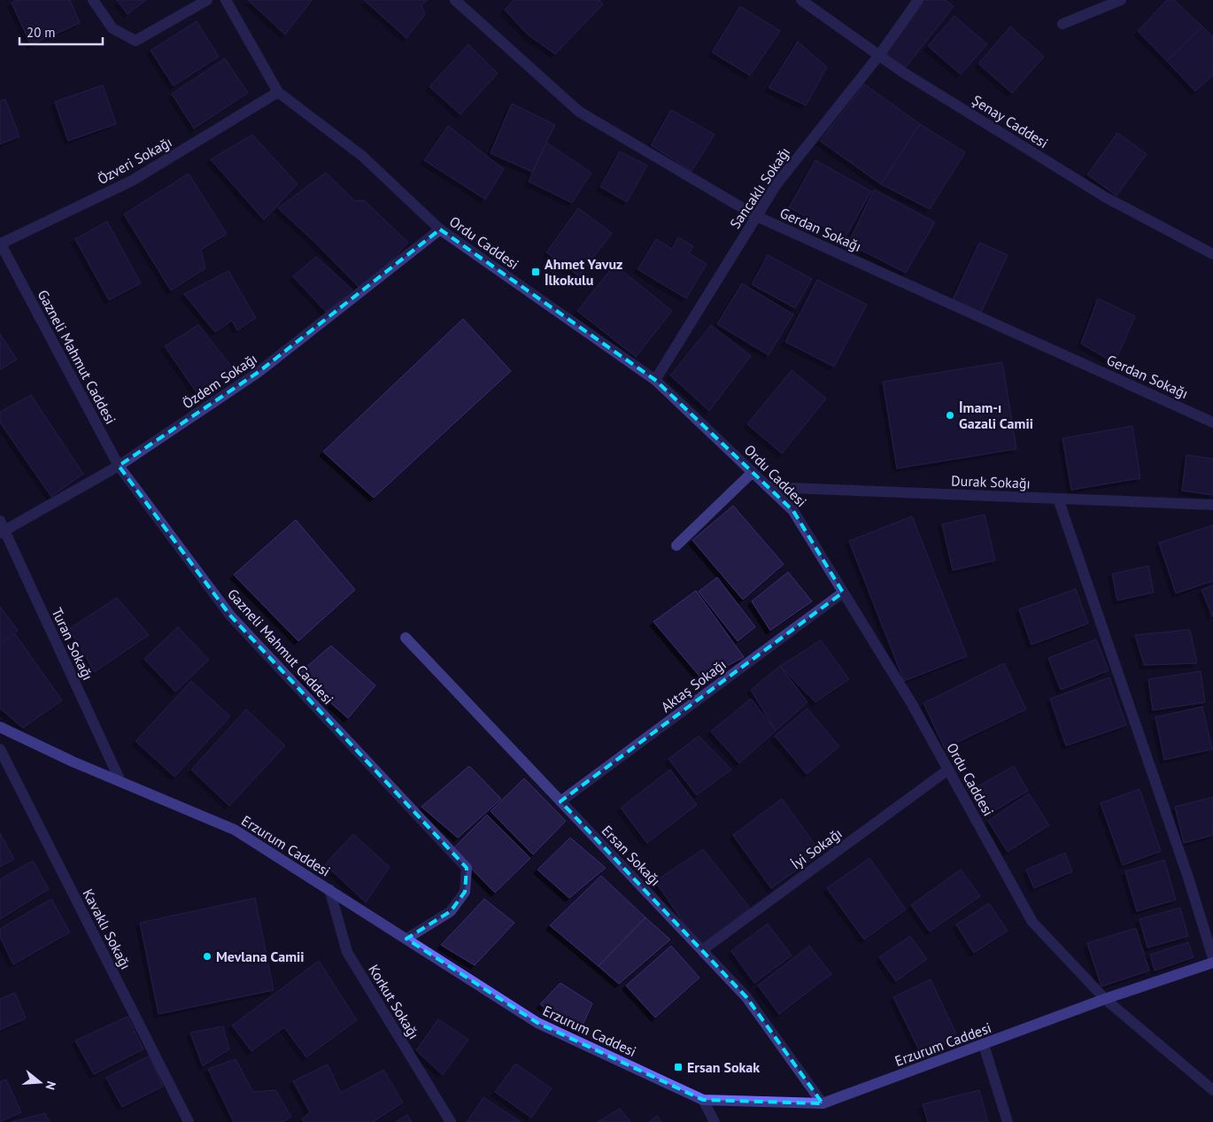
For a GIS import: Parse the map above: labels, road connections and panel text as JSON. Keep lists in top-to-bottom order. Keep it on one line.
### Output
{"streets":{"street":["Şenay Caddesi","Özveri Sokağı","Sancaklı Sokağı","Gerdan Sokağı","Ordu Caddesi","Gazneli Mahmut Caddesi","Özdem Sokağı","Durak Sokağı","Turan Sokağı","Aktaş Sokağı","Erzurum Caddesi","İyi Sokağı","Ersan Sokağı","Kavaklı Sokağı","Korkut Sokağı"]},"crossings":[["Şenay Caddesi","Sancaklı Sokağı"],["Özveri Sokağı","Ordu Caddesi"],["Özveri Sokağı","Gazneli Mahmut Caddesi"],["Sancaklı Sokağı","Gerdan Sokağı"],["Sancaklı Sokağı","Ordu Caddesi"],["Ordu Caddesi","Özdem Sokağı"],["Ordu Caddesi","Durak Sokağı"],["Ordu Caddesi","Aktaş Sokağı"],["Ordu Caddesi","Erzurum Caddesi"],["Ordu Caddesi","İyi Sokağı"],["Gazneli Mahmut Caddesi","Özdem Sokağı"],["Gazneli Mahmut Caddesi","Erzurum Caddesi"],["Özdem Sokağı","Turan Sokağı"],["Turan Sokağı","Erzurum Caddesi"],["Aktaş Sokağı","Ersan Sokağı"],["Erzurum Caddesi","Ersan Sokağı"],["Erzurum Caddesi","Korkut Sokağı"],["İyi Sokağı","Ersan Sokağı"]],"places":{"transit":["Ahmet Yavuz İlkokulu","Ersan Sokak"],"other":["İmam-ı Gazali Camii","Mevlana Camii"]},"scale_bar":"20 m","north":"right"}
